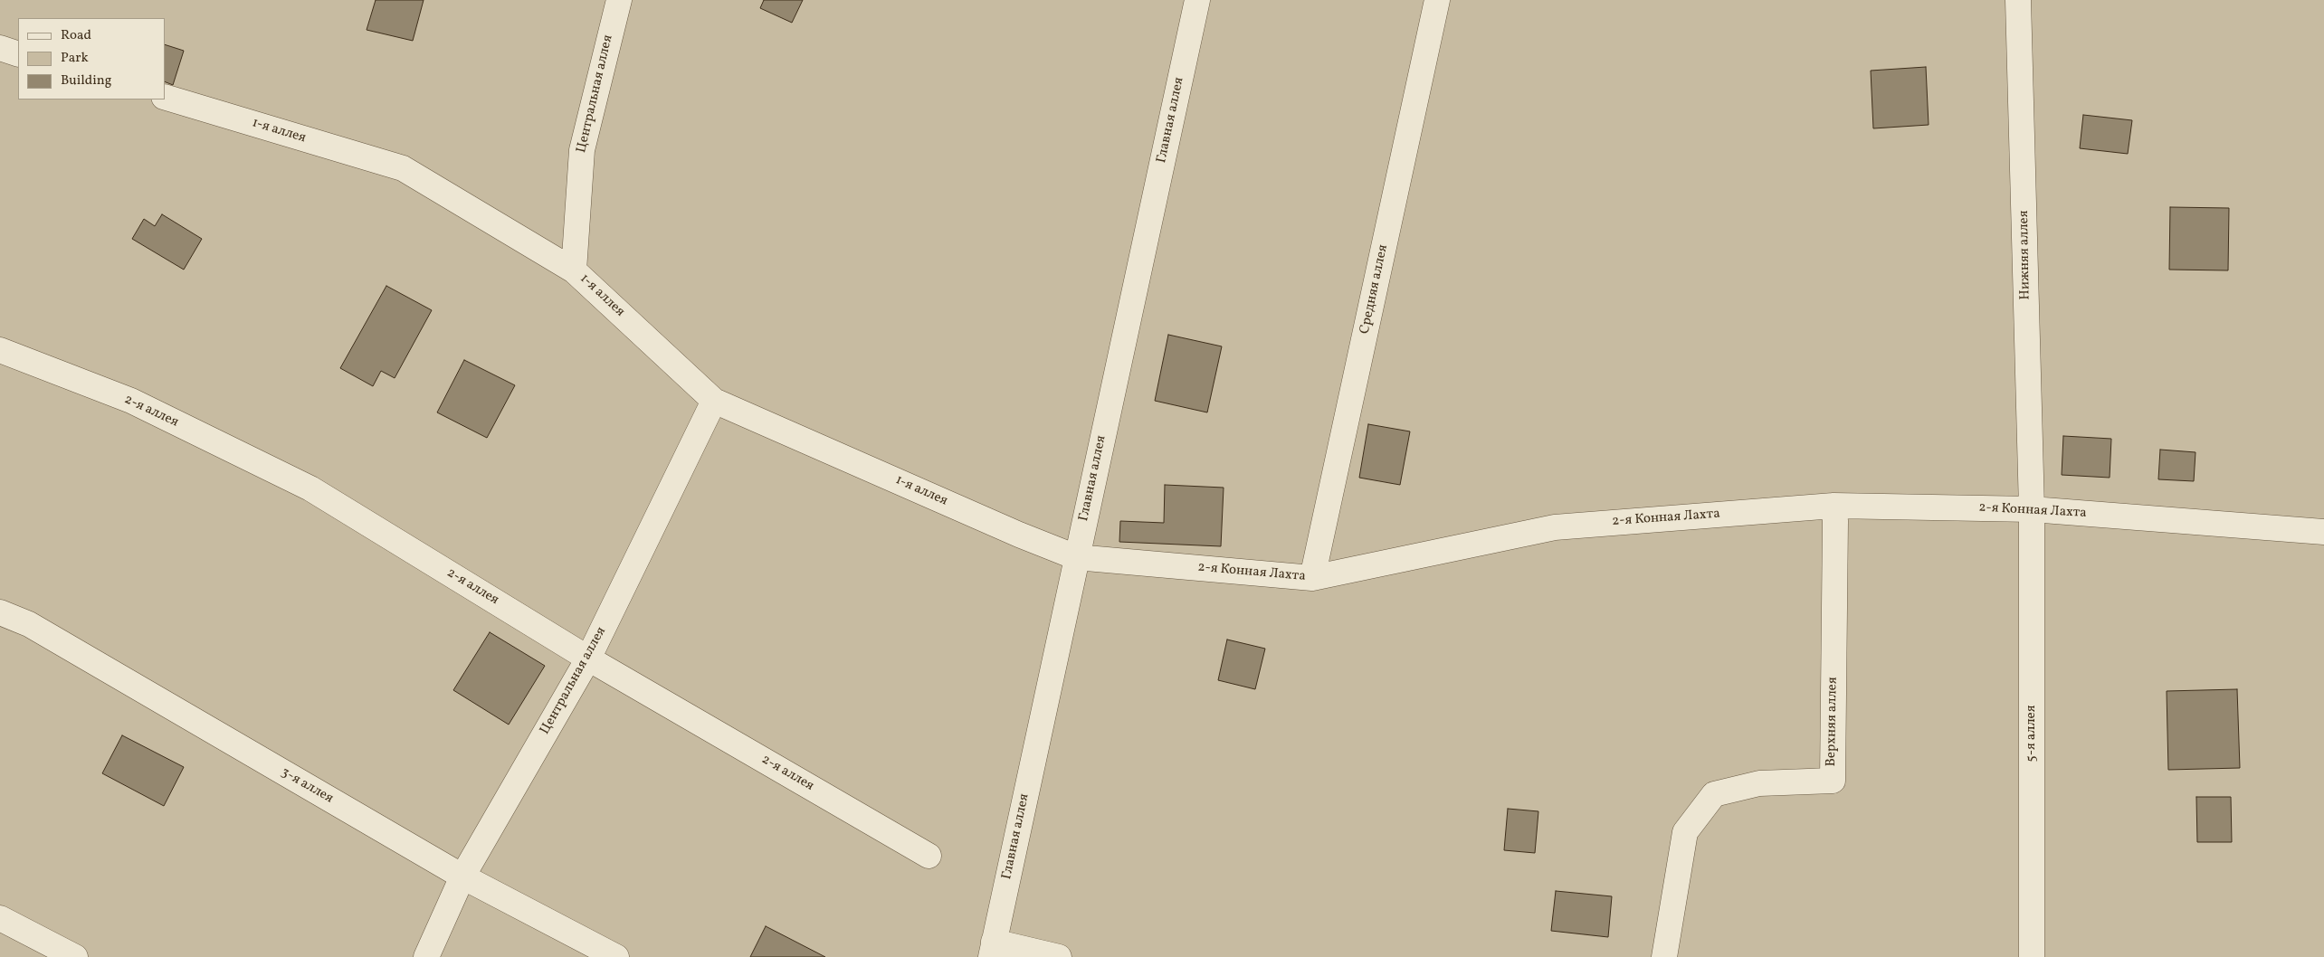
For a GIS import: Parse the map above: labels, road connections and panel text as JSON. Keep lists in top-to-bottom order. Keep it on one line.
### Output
{"streets":{"street":["Центральная аллея","Главная аллея","1-я аллея","Нижняя аллея","Средняя аллея","2-я аллея","2-я Конная Лахта","Верхняя аллея","5-я аллея","3-я аллея"]},"crossings":[["Центральная аллея","1-я аллея"],["Центральная аллея","2-я аллея"],["Центральная аллея","3-я аллея"],["Главная аллея","2-я Конная Лахта"],["1-я аллея","2-я Конная Лахта"],["Нижняя аллея","2-я Конная Лахта"],["Нижняя аллея","5-я аллея"],["Средняя аллея","2-я Конная Лахта"],["2-я Конная Лахта","Верхняя аллея"],["2-я Конная Лахта","5-я аллея"]],"legend":["Road","Park","Building"]}
